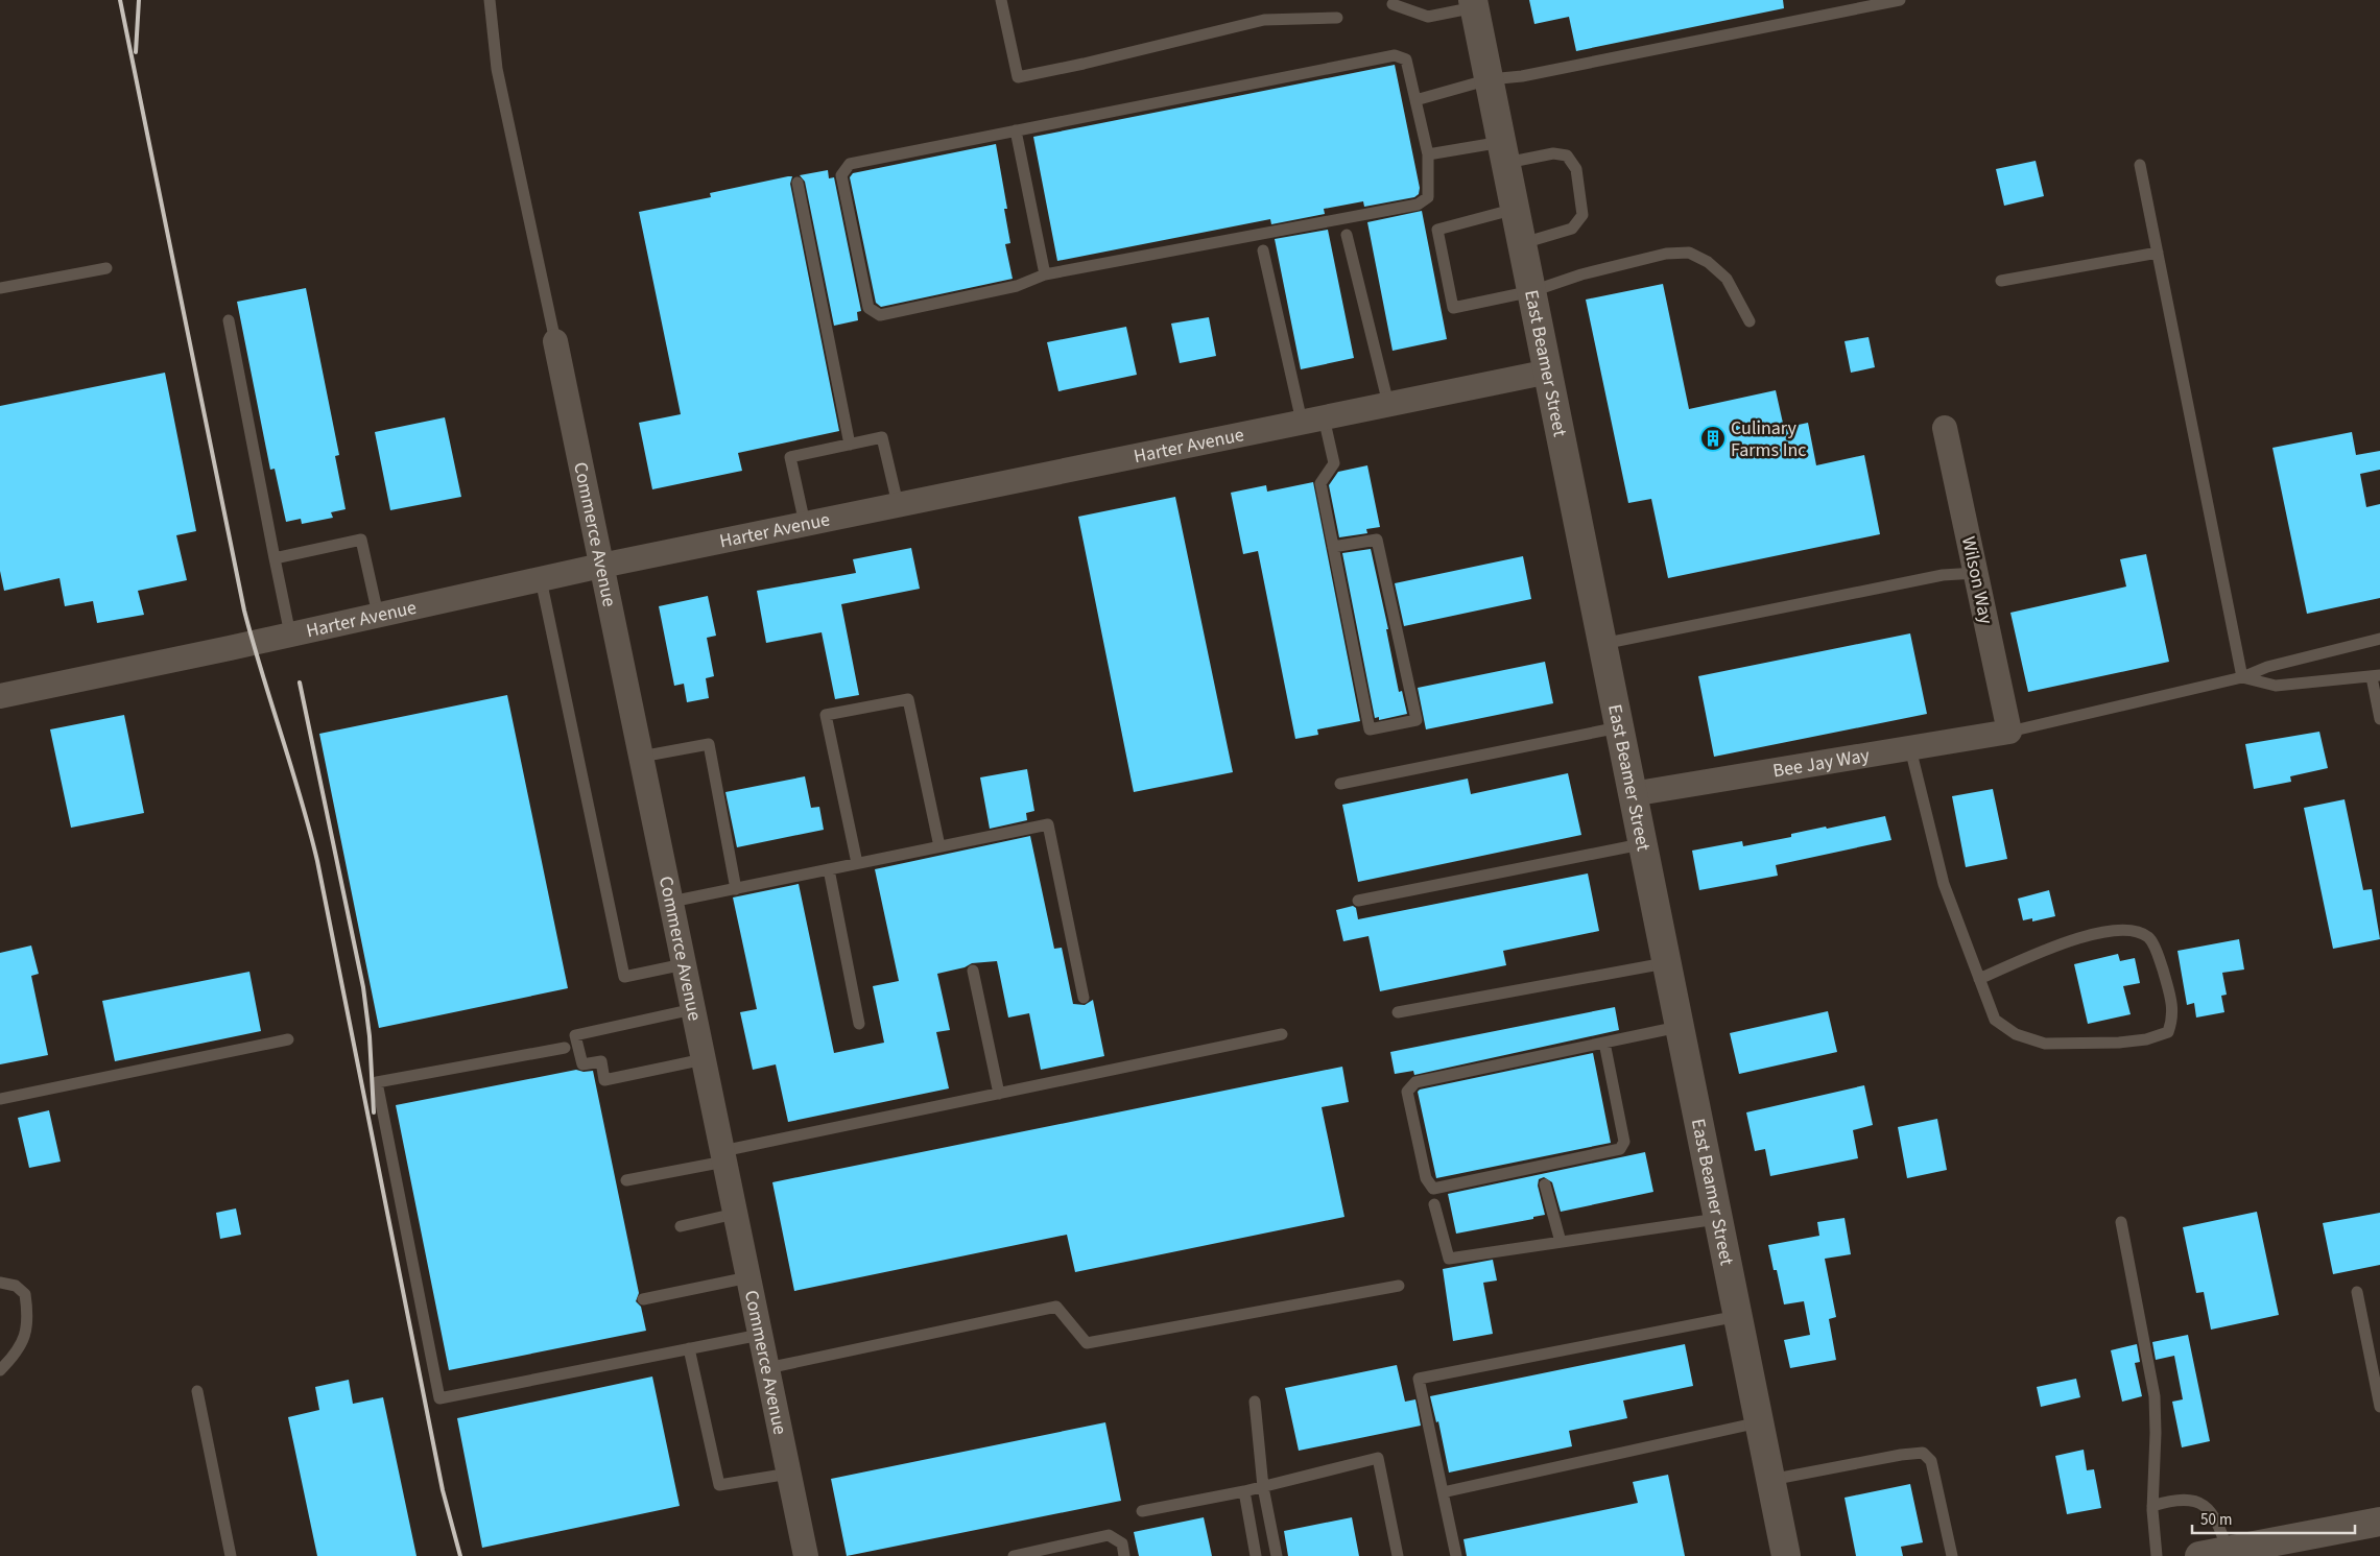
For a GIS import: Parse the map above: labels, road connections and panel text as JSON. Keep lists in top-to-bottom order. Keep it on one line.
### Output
{"streets":{"street":["East Beamer Street","Harter Avenue","Commerce Avenue","Wilson Way","Bee Jay Way"]},"crossings":[["East Beamer Street","Harter Avenue"],["East Beamer Street","Bee Jay Way"],["Harter Avenue","Commerce Avenue"],["Wilson Way","Bee Jay Way"]],"places":{"building":["Culinary Farms Inc"]},"scale_bar":"50 m"}
